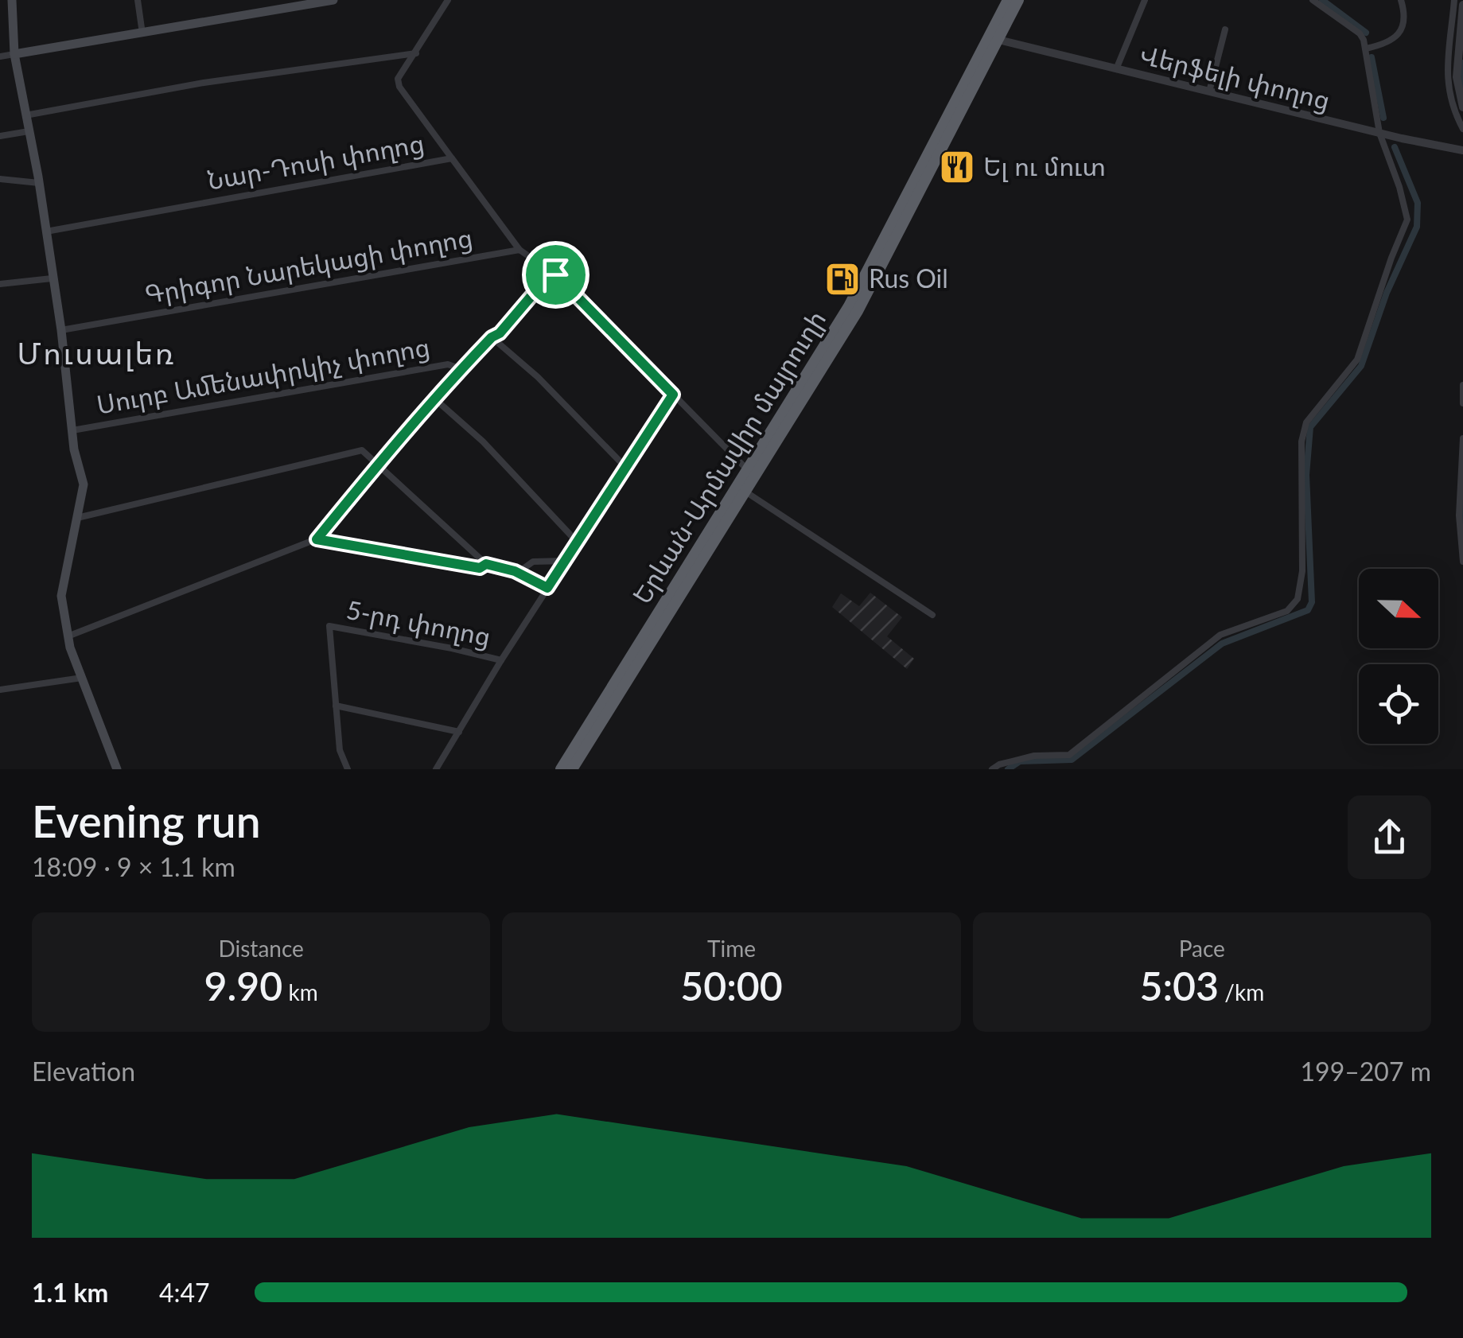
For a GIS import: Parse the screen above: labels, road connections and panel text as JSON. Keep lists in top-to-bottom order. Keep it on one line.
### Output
{"streets":{"highway":["Երևան-Արմավիր մայրուղի"],"street":["Վերֆելի փողոց","Նար-Դոսի փողոց","Գրիգոր Նարեկացի փողոց","Սուրբ Ամենափրկիչ փողոց","5-րդ փողոց"]},"districts":["Մուսալեռ"],"places":{"restaurant":["Ել ու մուտ"],"fuel station":["Rus Oil"]},"north":"right","page":{"heading":["Evening run","18:09 · 9 × 1.1 km"],"stats":[["Distance","9.90 km"],["Time","50:00"],["Pace","5:03 /km"]],"chart":["Elevation","199–207 m"],"list":[{"name":"1.1 km","note":"4:47"}]}}
